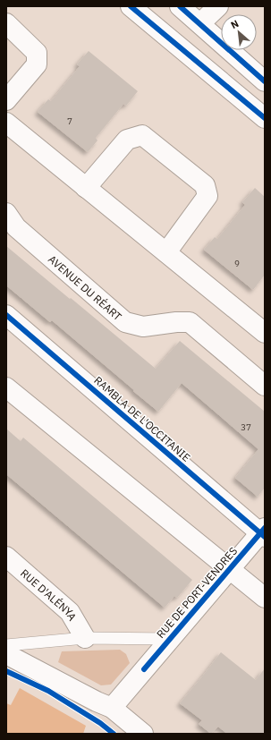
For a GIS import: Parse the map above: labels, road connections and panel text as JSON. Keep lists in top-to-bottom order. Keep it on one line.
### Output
{"streets":{"street":["AVENUE DU RÉART","RAMBLA DE L'OCCITANIE","RUE DE PORT-VENDRES","RUE D'ALÉNYA"]},"crossings":[["RAMBLA DE L'OCCITANIE","RUE DE PORT-VENDRES"]],"house_numbers":["7","9","37"],"north":"top left"}
